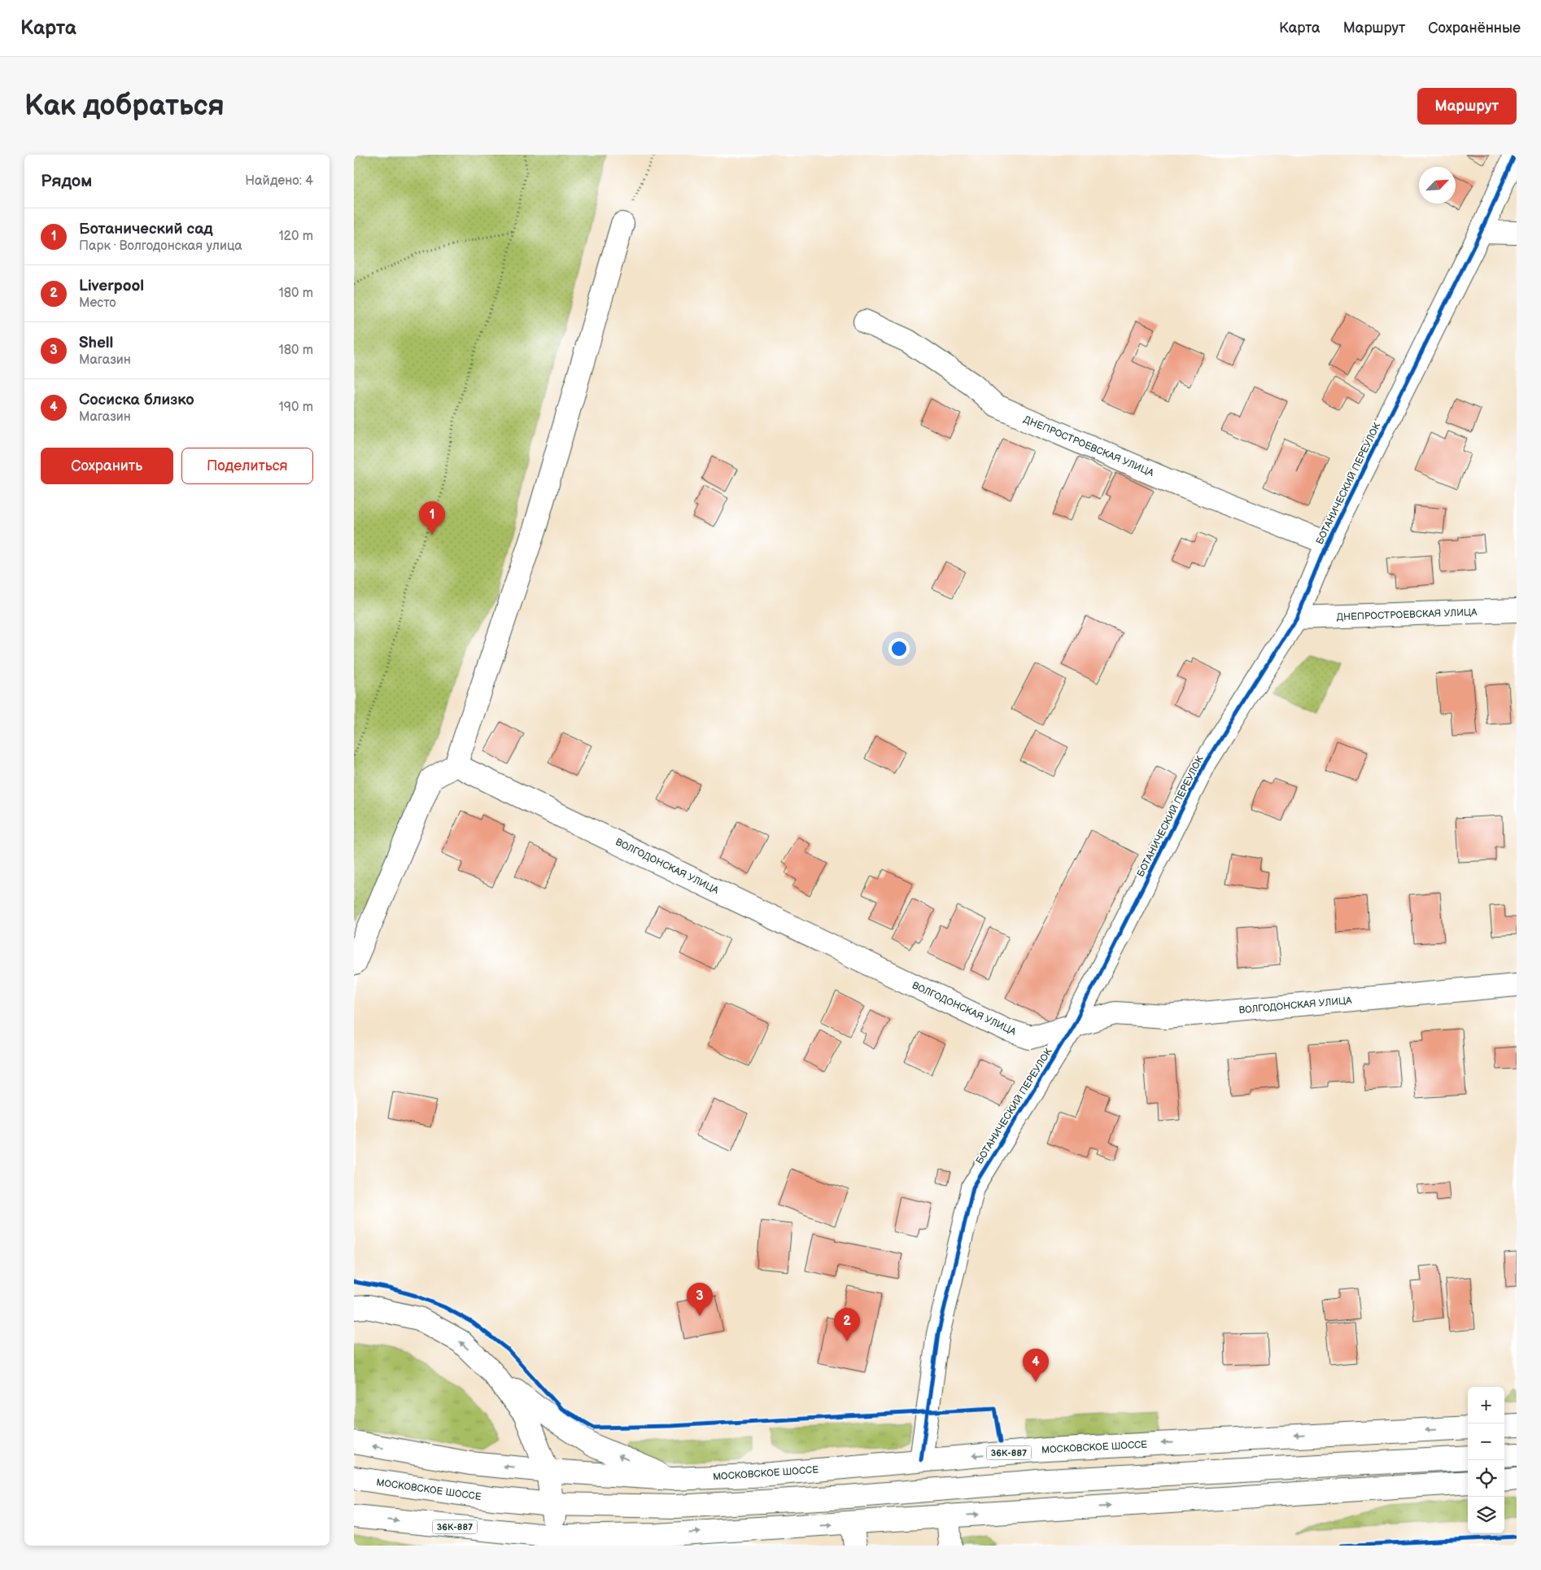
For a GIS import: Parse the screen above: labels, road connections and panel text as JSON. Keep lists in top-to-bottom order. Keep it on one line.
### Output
{"streets":{"main road":["ДНЕПРОСТРОЕВСКАЯ УЛИЦА","БОТАНИЧЕСКИЙ ПЕРЕУЛОК","ВОЛГОДОНСКАЯ УЛИЦА","МОСКОВСКОЕ ШОССЕ","36К-887"]},"crossings":[["ДНЕПРОСТРОЕВСКАЯ УЛИЦА","БОТАНИЧЕСКИЙ ПЕРЕУЛОК"],["БОТАНИЧЕСКИЙ ПЕРЕУЛОК","ВОЛГОДОНСКАЯ УЛИЦА"],["БОТАНИЧЕСКИЙ ПЕРЕУЛОК","МОСКОВСКОЕ ШОССЕ"]],"north":"top right","page":{"header":"Карта","nav":["Карта","Маршрут","Сохранённые"],"buttons":["Маршрут",["Сохранить","Поделиться"]],"title":"Как добраться","heading":["Рядом","Найдено: 4"],"list":[{"mark":"1","name":"Ботанический сад","note":"Парк · Волгодонская улица","value":"120 m"},{"mark":"2","name":"Liverpool","note":"Место","value":"180 m"},{"mark":"3","name":"Shell","note":"Магазин","value":"180 m"},{"mark":"4","name":"Сосиска близко","note":"Магазин","value":"190 m"}],"pins":["1","3","2","4"],"map_buttons":["+","−"]}}
